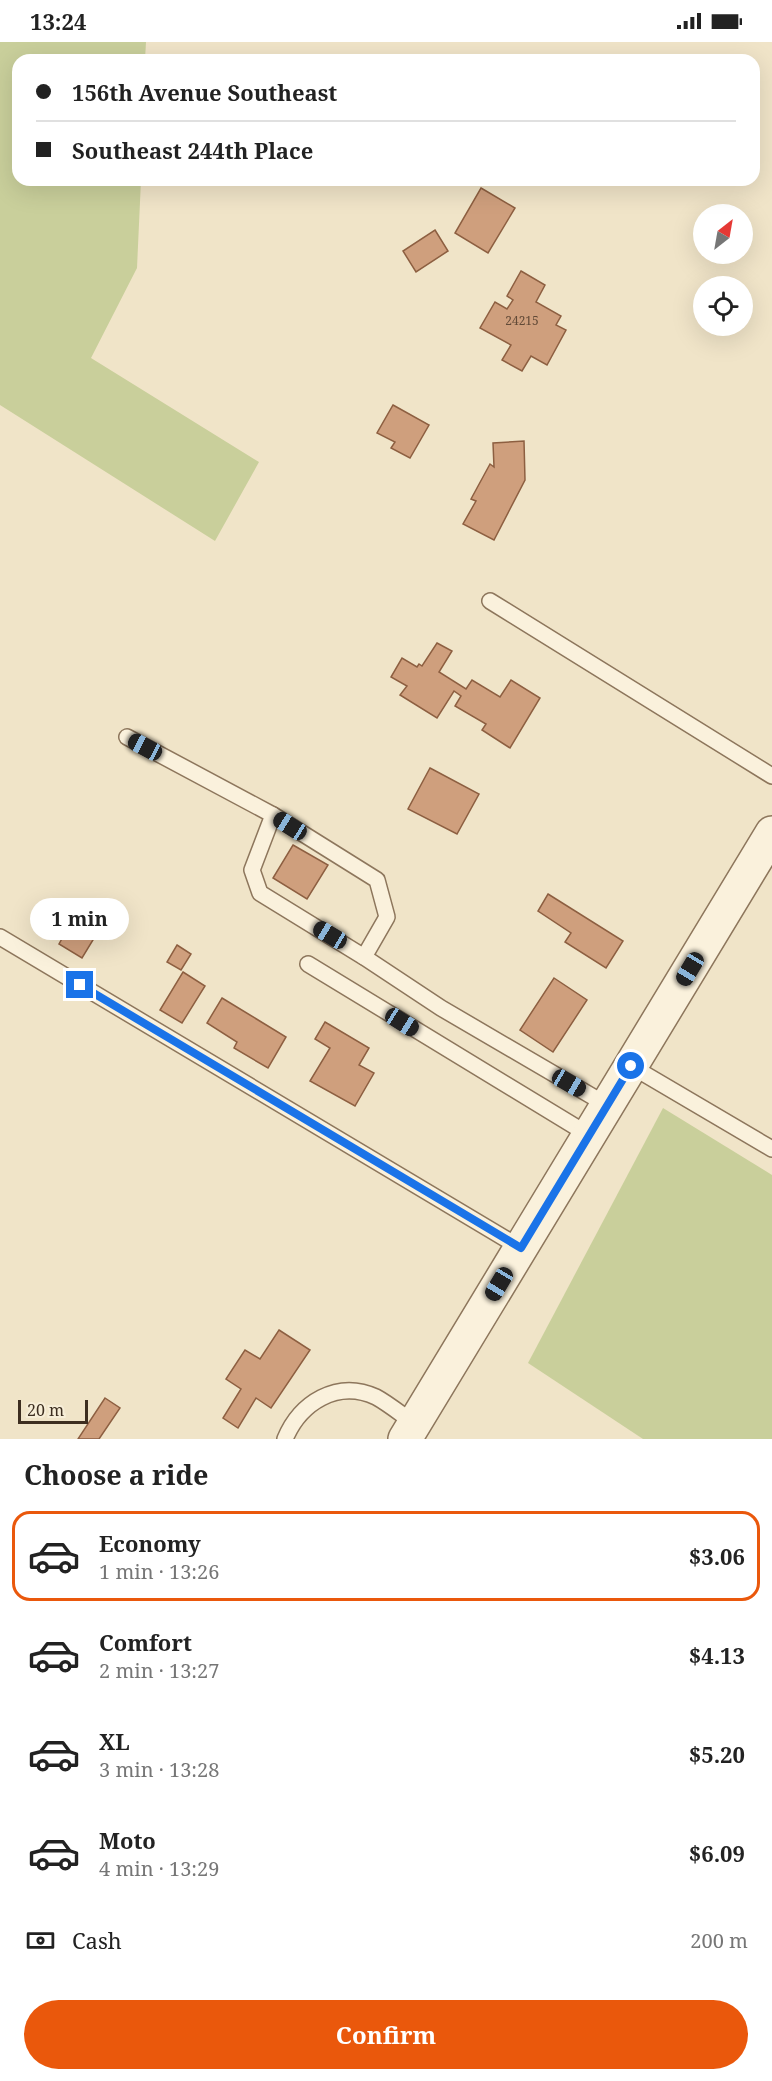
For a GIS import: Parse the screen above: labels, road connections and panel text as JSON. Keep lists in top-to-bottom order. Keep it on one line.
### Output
{"house_numbers":["24215"],"scale_bar":"20 m","north":"top right","page":{"status":"13:24","banner":["156th Avenue Southeast","Southeast 244th Place"],"bubble":"1 min","scale":"20 m","heading":"Choose a ride","list":[{"name":"Economy","note":"1 min · 13:26","value":"$3.06"},{"name":"Comfort","note":"2 min · 13:27","value":"$4.13"},{"name":"XL","note":"3 min · 13:28","value":"$5.20"},{"name":"Moto","note":"4 min · 13:29","value":"$6.09"}],"pay":["Cash","200 m"],"buttons":"Confirm"}}
